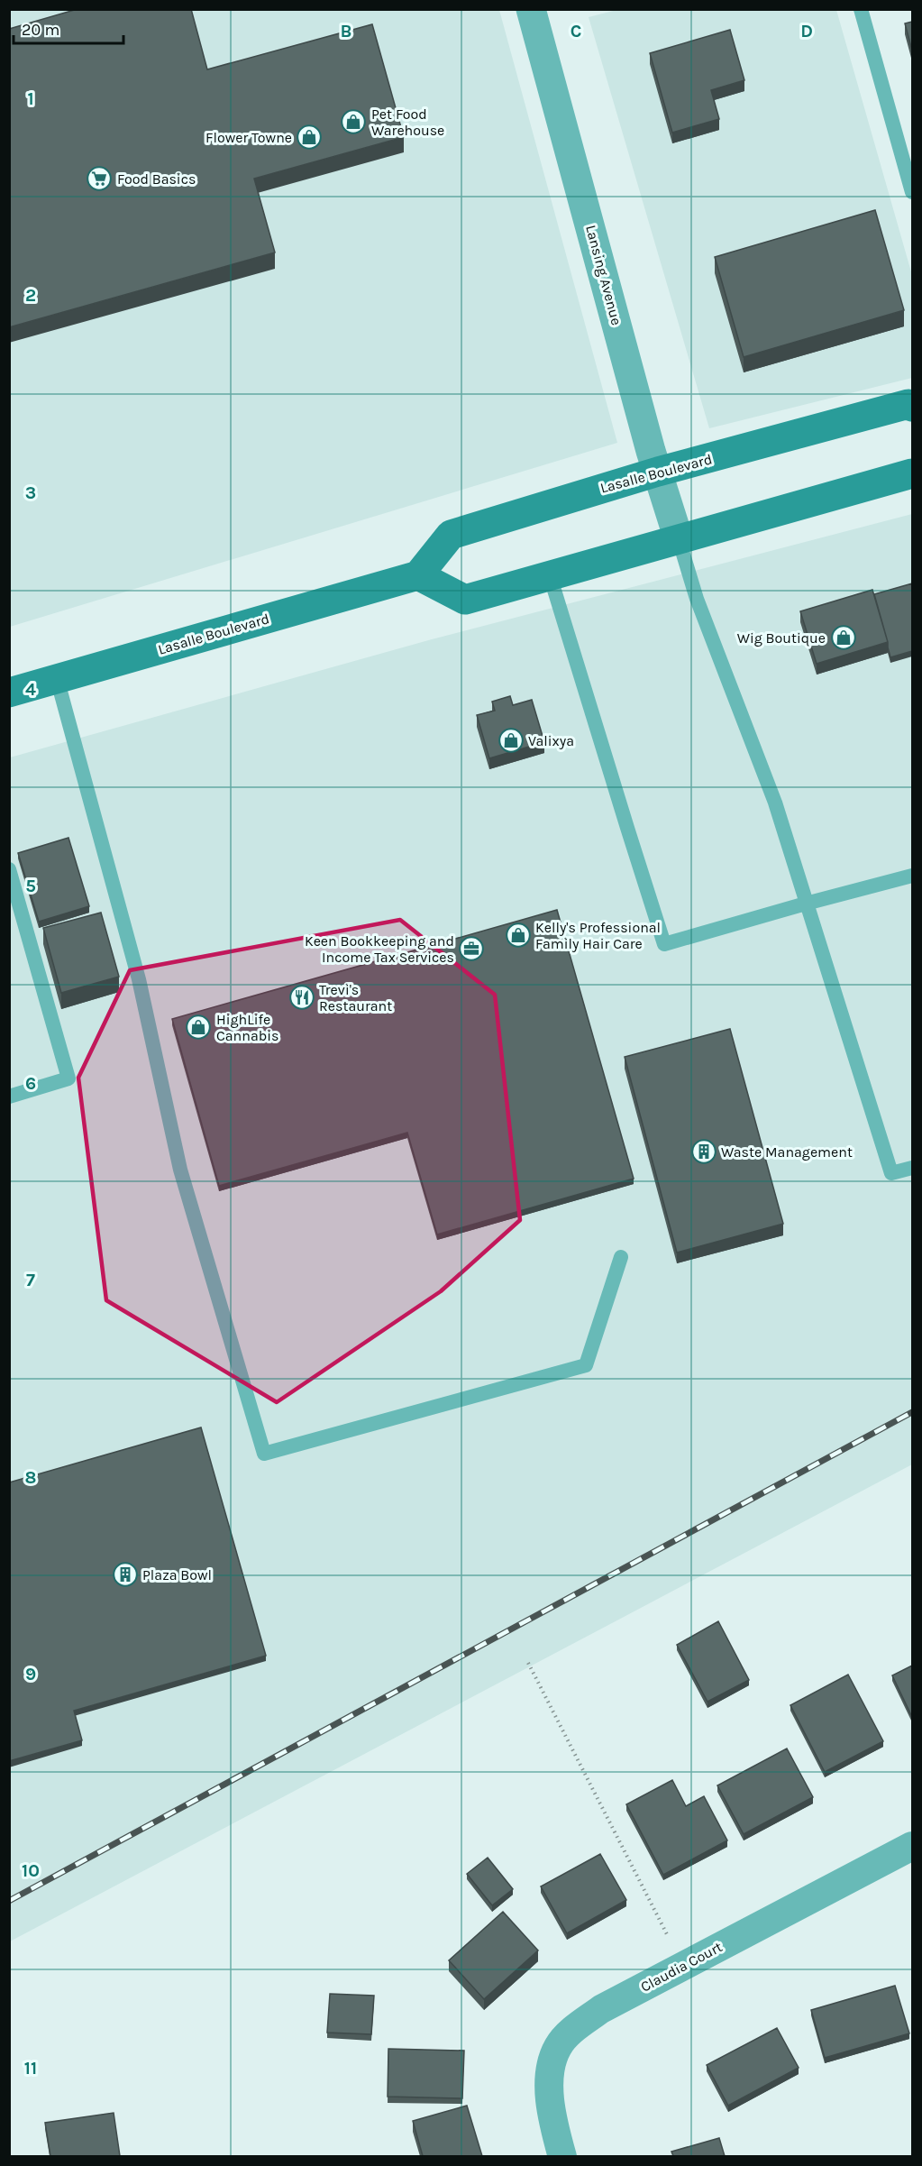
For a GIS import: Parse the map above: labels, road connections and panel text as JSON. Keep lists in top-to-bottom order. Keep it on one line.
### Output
{"streets":{"main road":["Lasalle Boulevard"],"street":["Lansing Avenue","Claudia Court"]},"crossings":[["Lansing Avenue","Lasalle Boulevard"]],"places":{"shop":["Pet Food Warehouse","Flower Towne","Wig Boutique","Valixya","Kelly's Professional Family Hair Care","HighLife Cannabis"],"supermarket":["Food Basics"],"office":["Keen Bookkeeping and Income Tax Services"],"restaurant":["Trevi's Restaurant"],"building":["Waste Management","Plaza Bowl"]},"scale_bar":"20 m","grid":{"columns":["B","C","D"],"rows":["1","2","3","4","5","6","7","8","9","10","11"]}}
